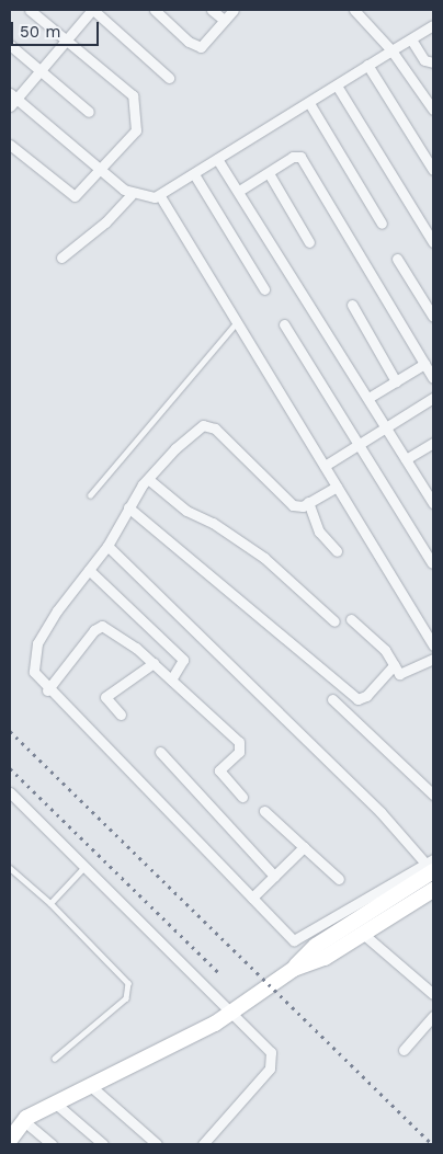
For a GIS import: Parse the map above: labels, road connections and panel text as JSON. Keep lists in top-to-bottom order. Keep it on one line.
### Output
{"scale_bar":"50 m"}
